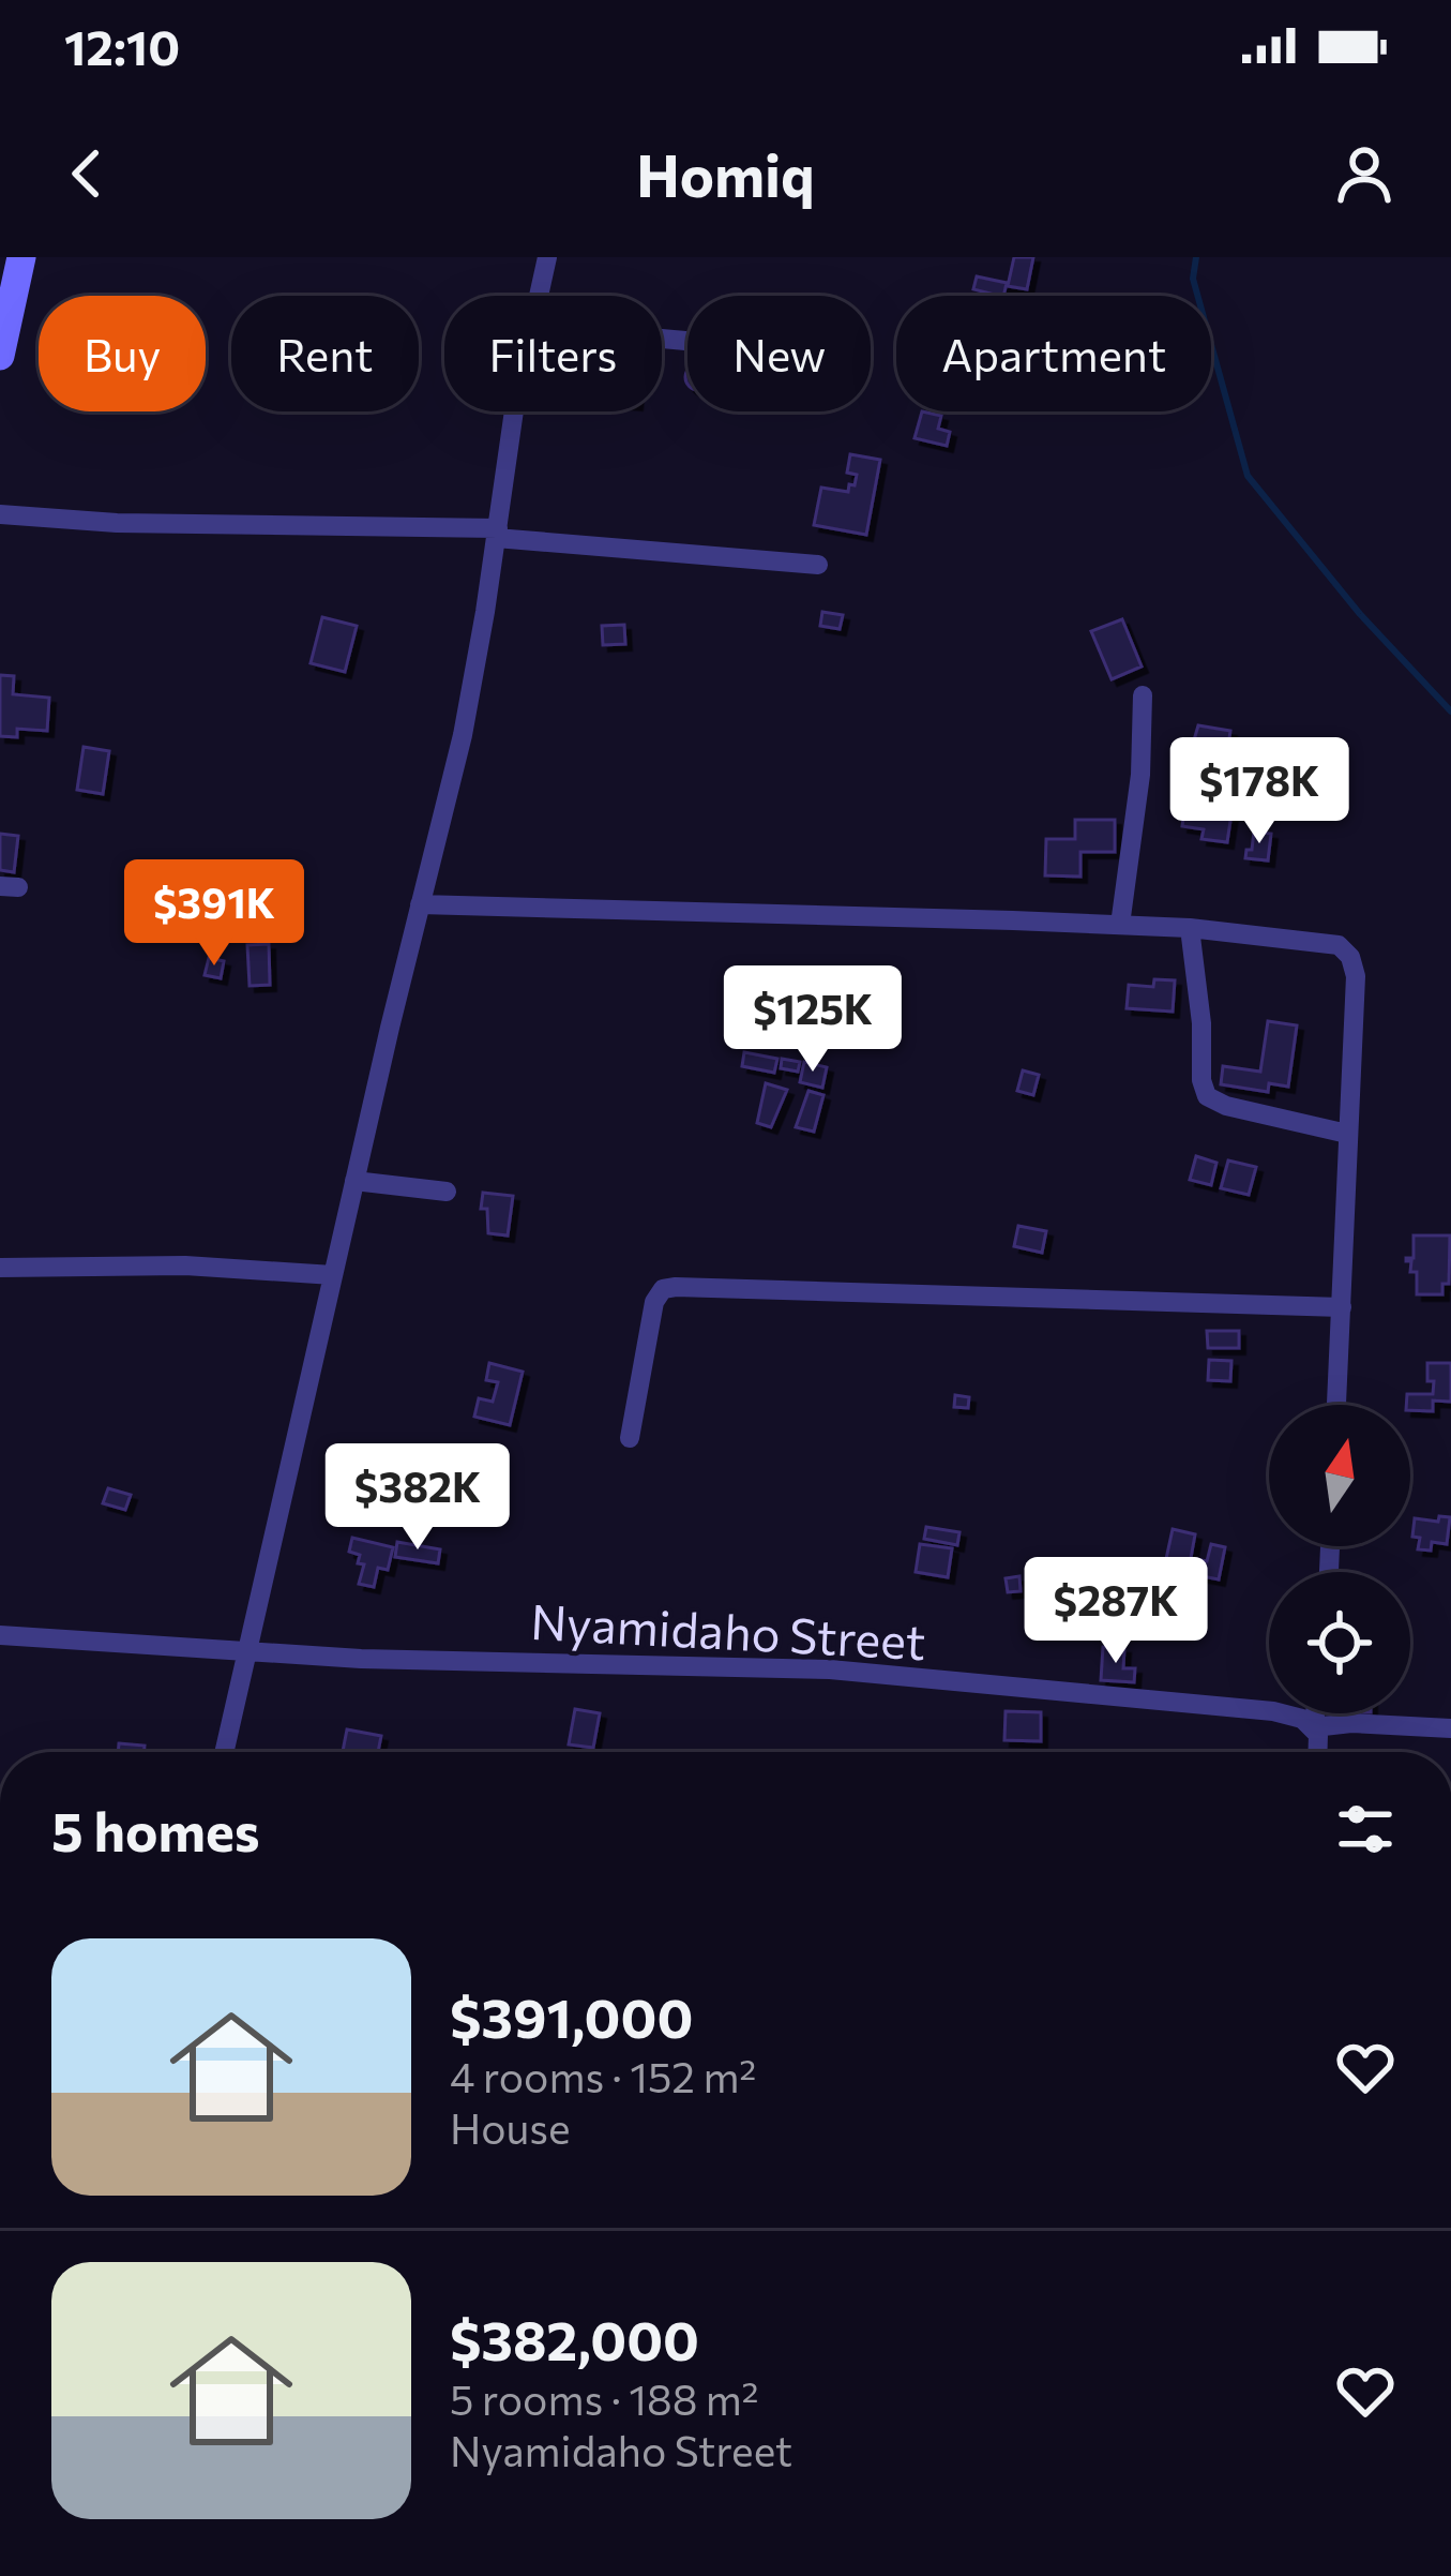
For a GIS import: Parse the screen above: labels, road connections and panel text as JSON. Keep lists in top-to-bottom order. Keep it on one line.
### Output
{"streets":{"street":["Nyamidaho Street"]},"north":"top","page":{"status":"12:10","header":"Homiq","chip":["Buy","Rent","Filters","New","Apartment"],"price":["$178K","$391K","$125K","$382K","$287K"],"heading":"5 homes","list":[{"name":"$391,000","note":"4 rooms · 152 m² · House"},{"name":"$382,000","note":"5 rooms · 188 m² · Nyamidaho Street"}]}}
